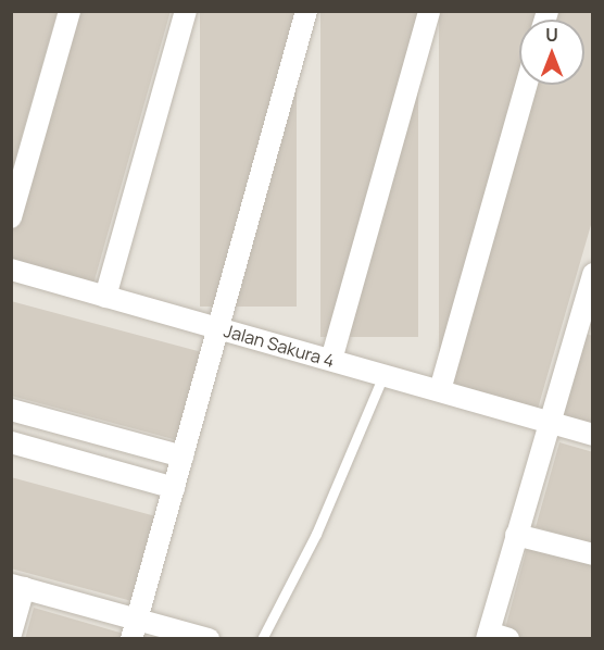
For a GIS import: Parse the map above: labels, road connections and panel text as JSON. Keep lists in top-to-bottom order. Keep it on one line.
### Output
{"streets":{"street":["Jalan Sakura 4"]},"north":"top"}
